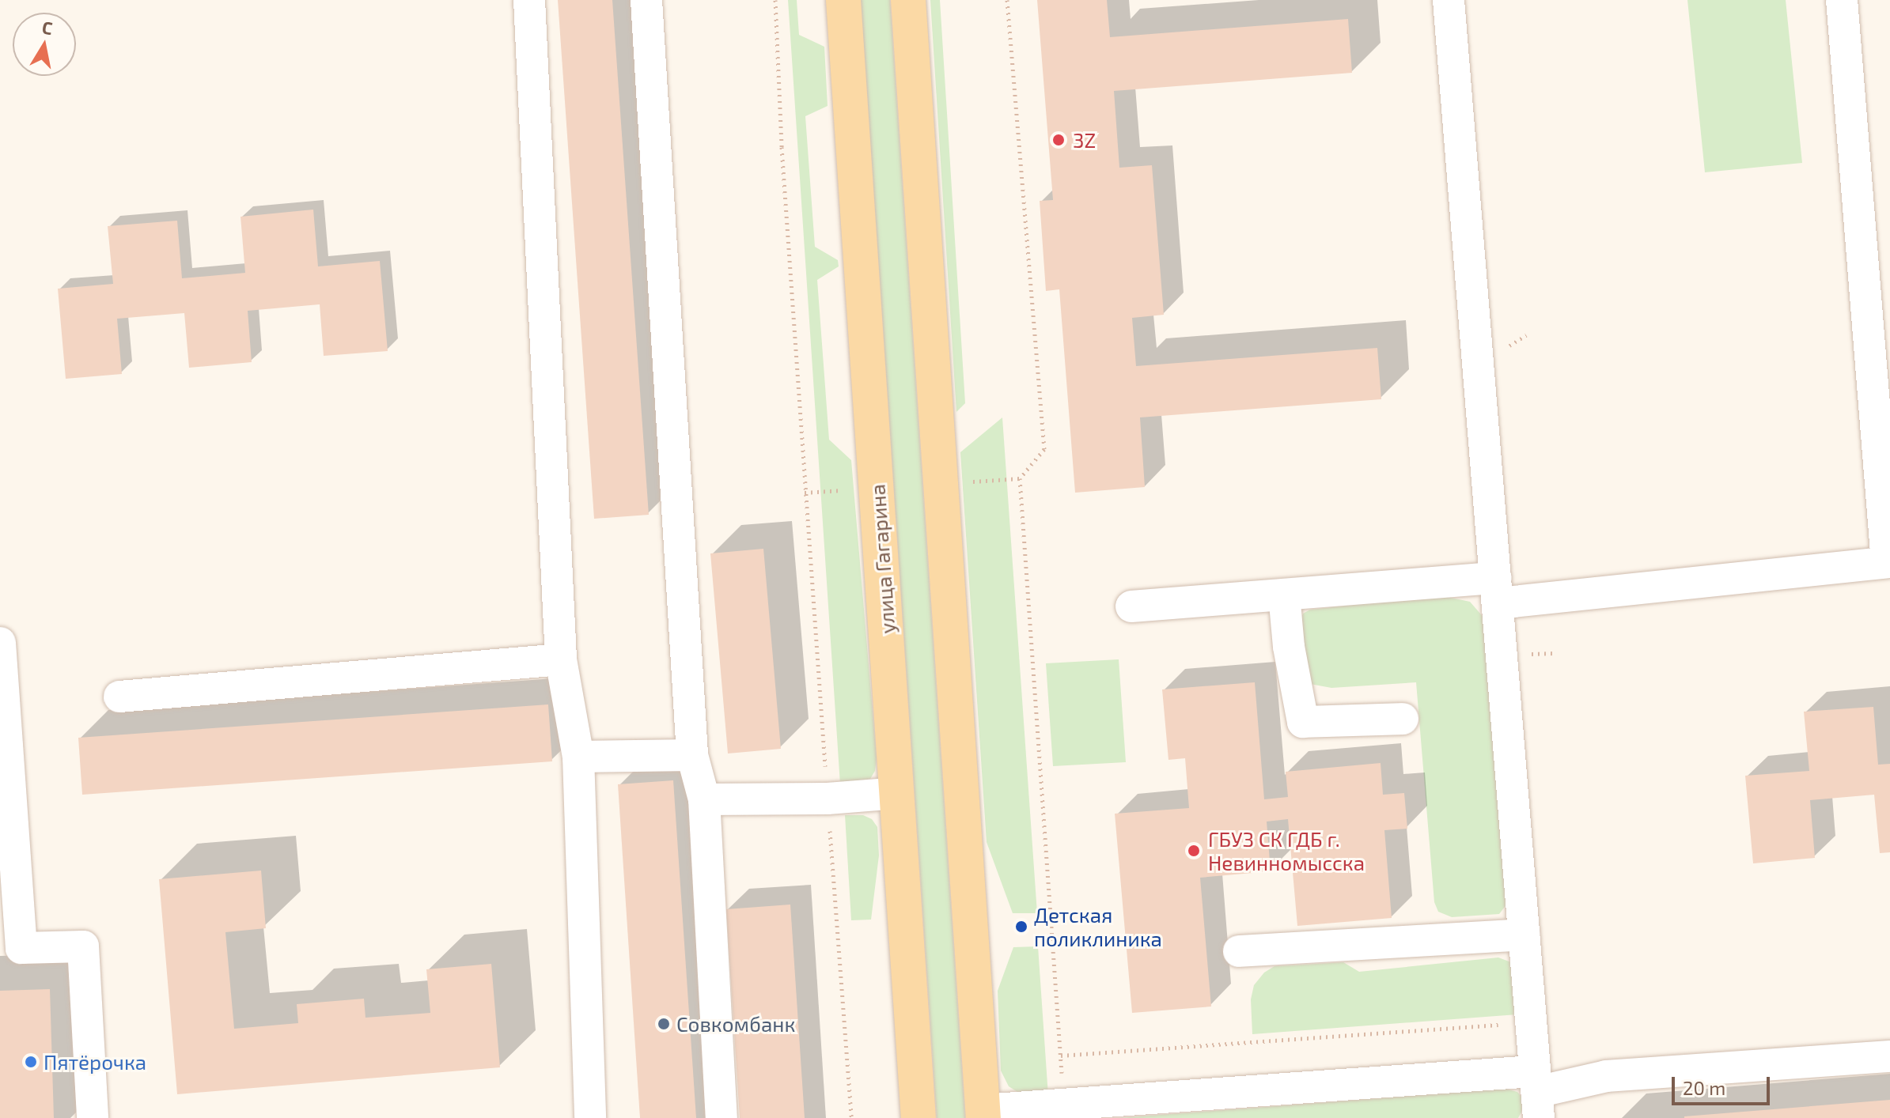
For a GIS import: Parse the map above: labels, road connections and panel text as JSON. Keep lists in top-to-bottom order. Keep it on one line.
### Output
{"streets":{"main road":["улица Гагарина"]},"places":["3Z","ГБУЗ СК ГДБ г. Невинномысска","Детская поликлиника","Совкомбанк","Пятёрочка"],"scale_bar":"20 m","north":"top"}
